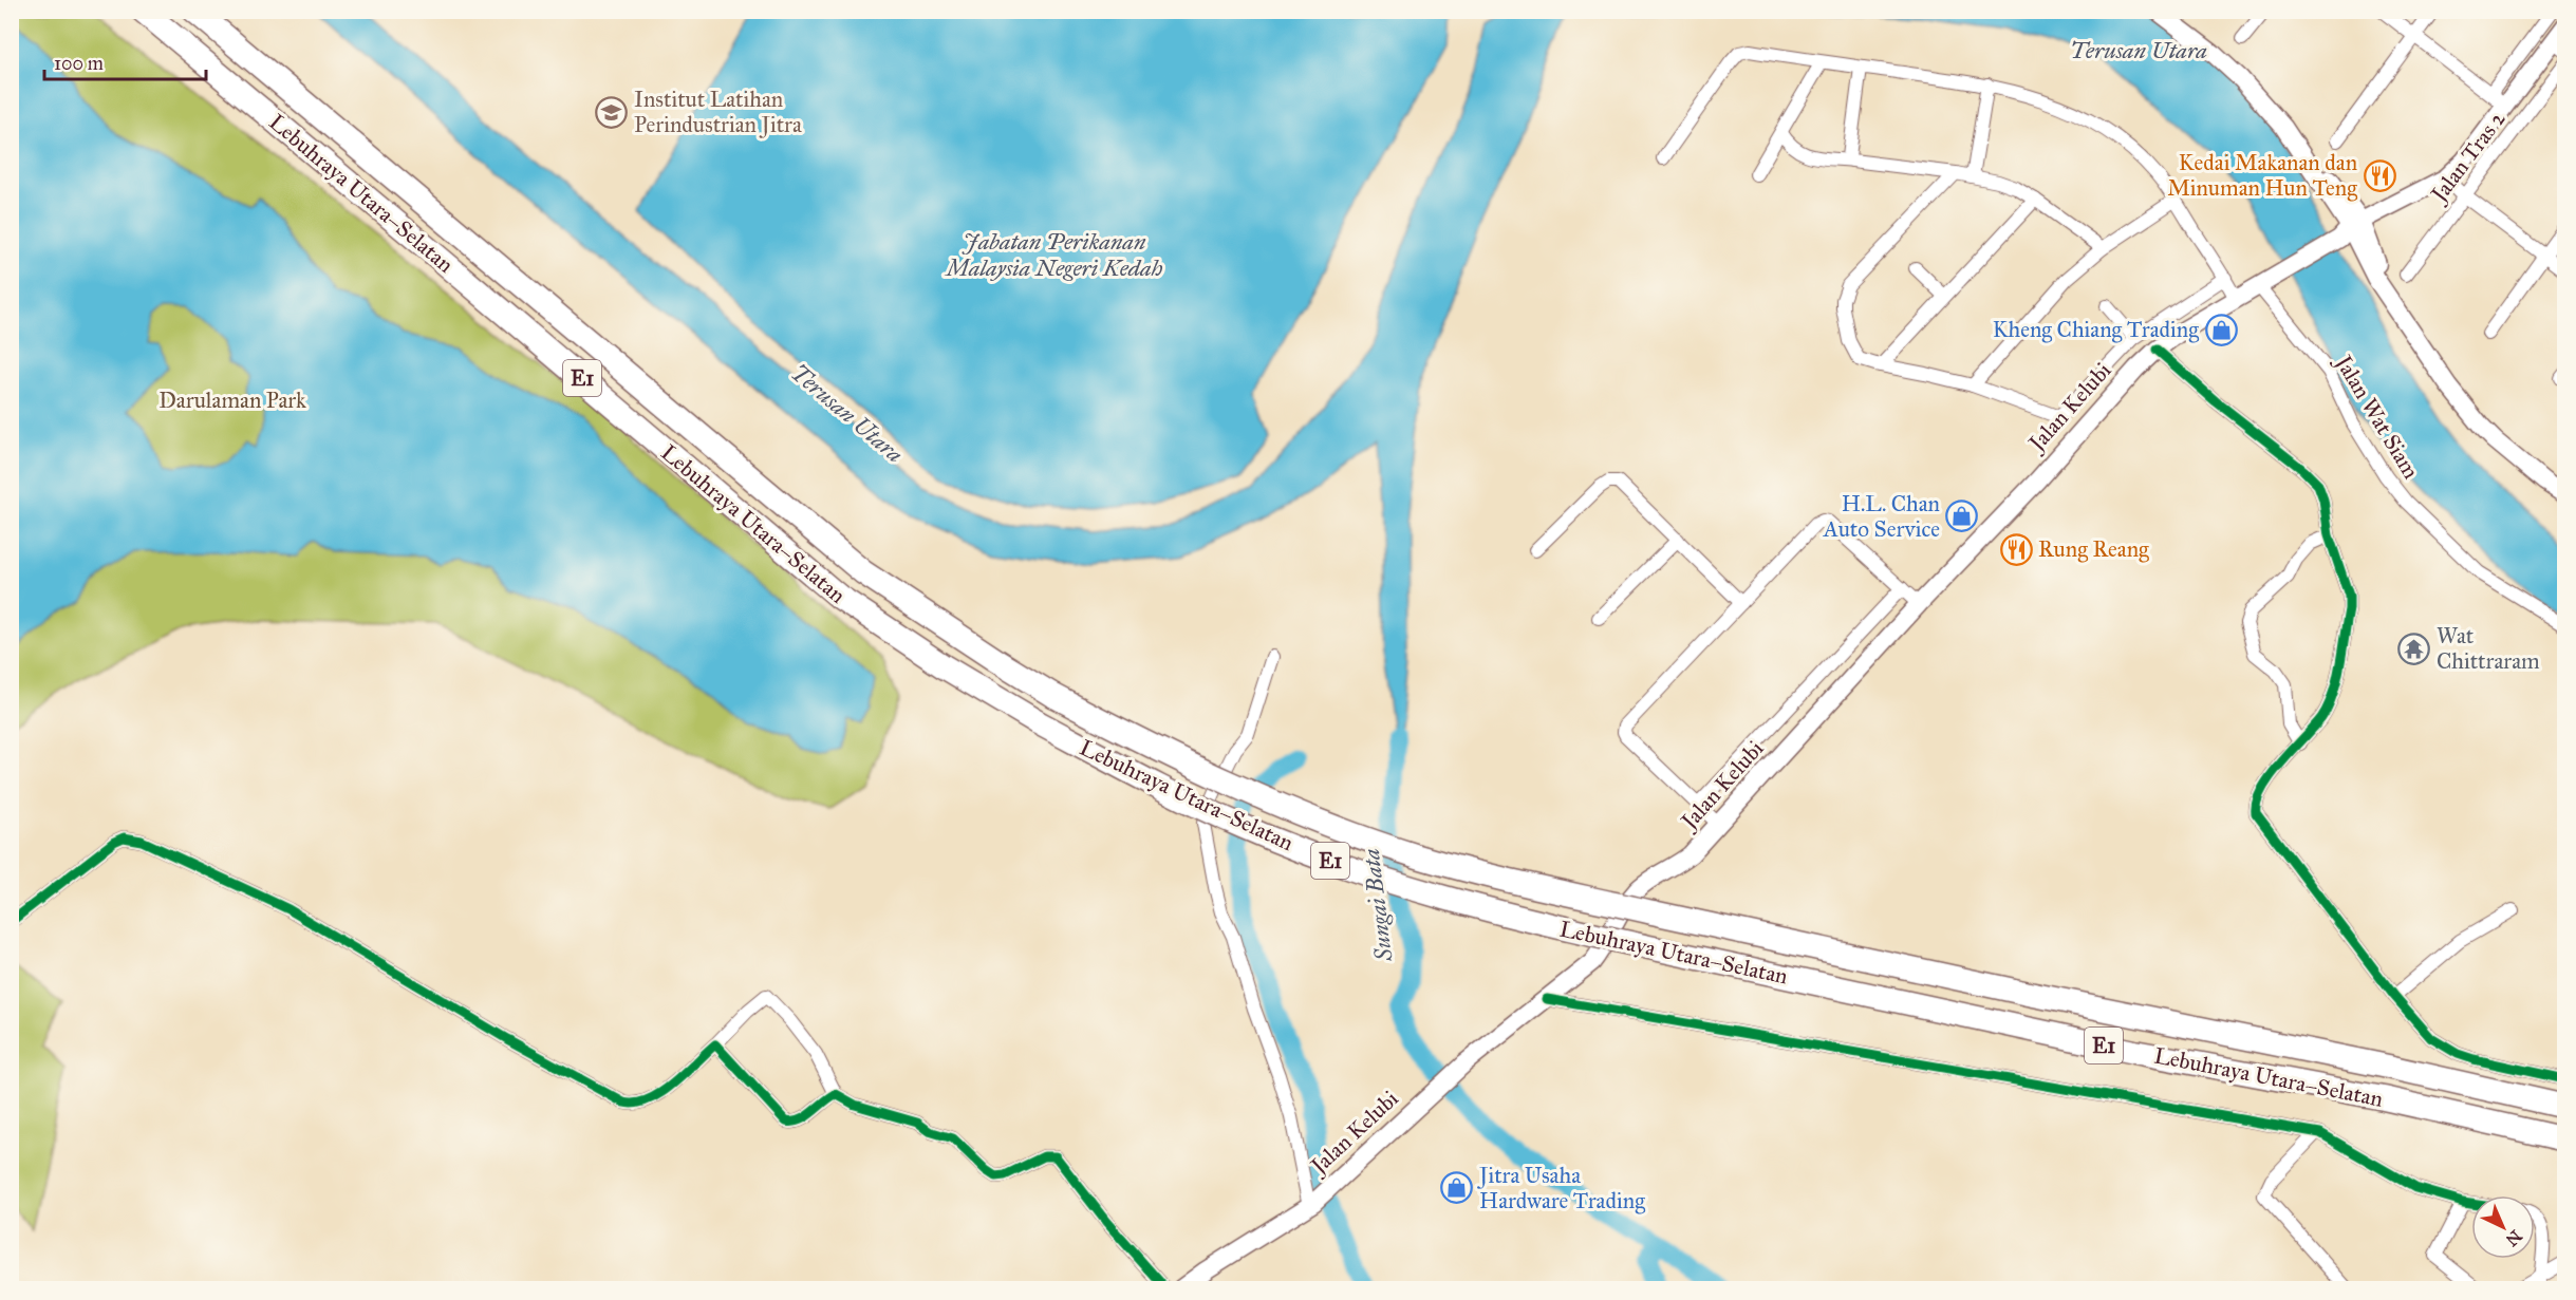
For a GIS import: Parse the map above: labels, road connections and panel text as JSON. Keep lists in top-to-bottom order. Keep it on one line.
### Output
{"streets":{"highway":["Lebuhraya Utara–Selatan","E1"],"main road":["Jalan Kelubi"],"street":["Jalan Tras 2","Jalan Wat Siam"]},"crossings":[["Jalan Kelubi","Jalan Wat Siam"]],"water":["Terusan Utara","Jabatan Perikanan Malaysia Negeri Kedah","Sungai Bata"],"parks":["Darulaman Park"],"places":{"school or university":["Institut Latihan Perindustrian Jitra"],"restaurant":["Kedai Makanan dan Minuman Hun Teng","Rung Reang"],"shop":["Kheng Chiang Trading","H.L. Chan Auto Service","Jitra Usaha Hardware Trading"],"temple":["Wat Chittraram"]},"scale_bar":"100 m","north":"bottom right"}
